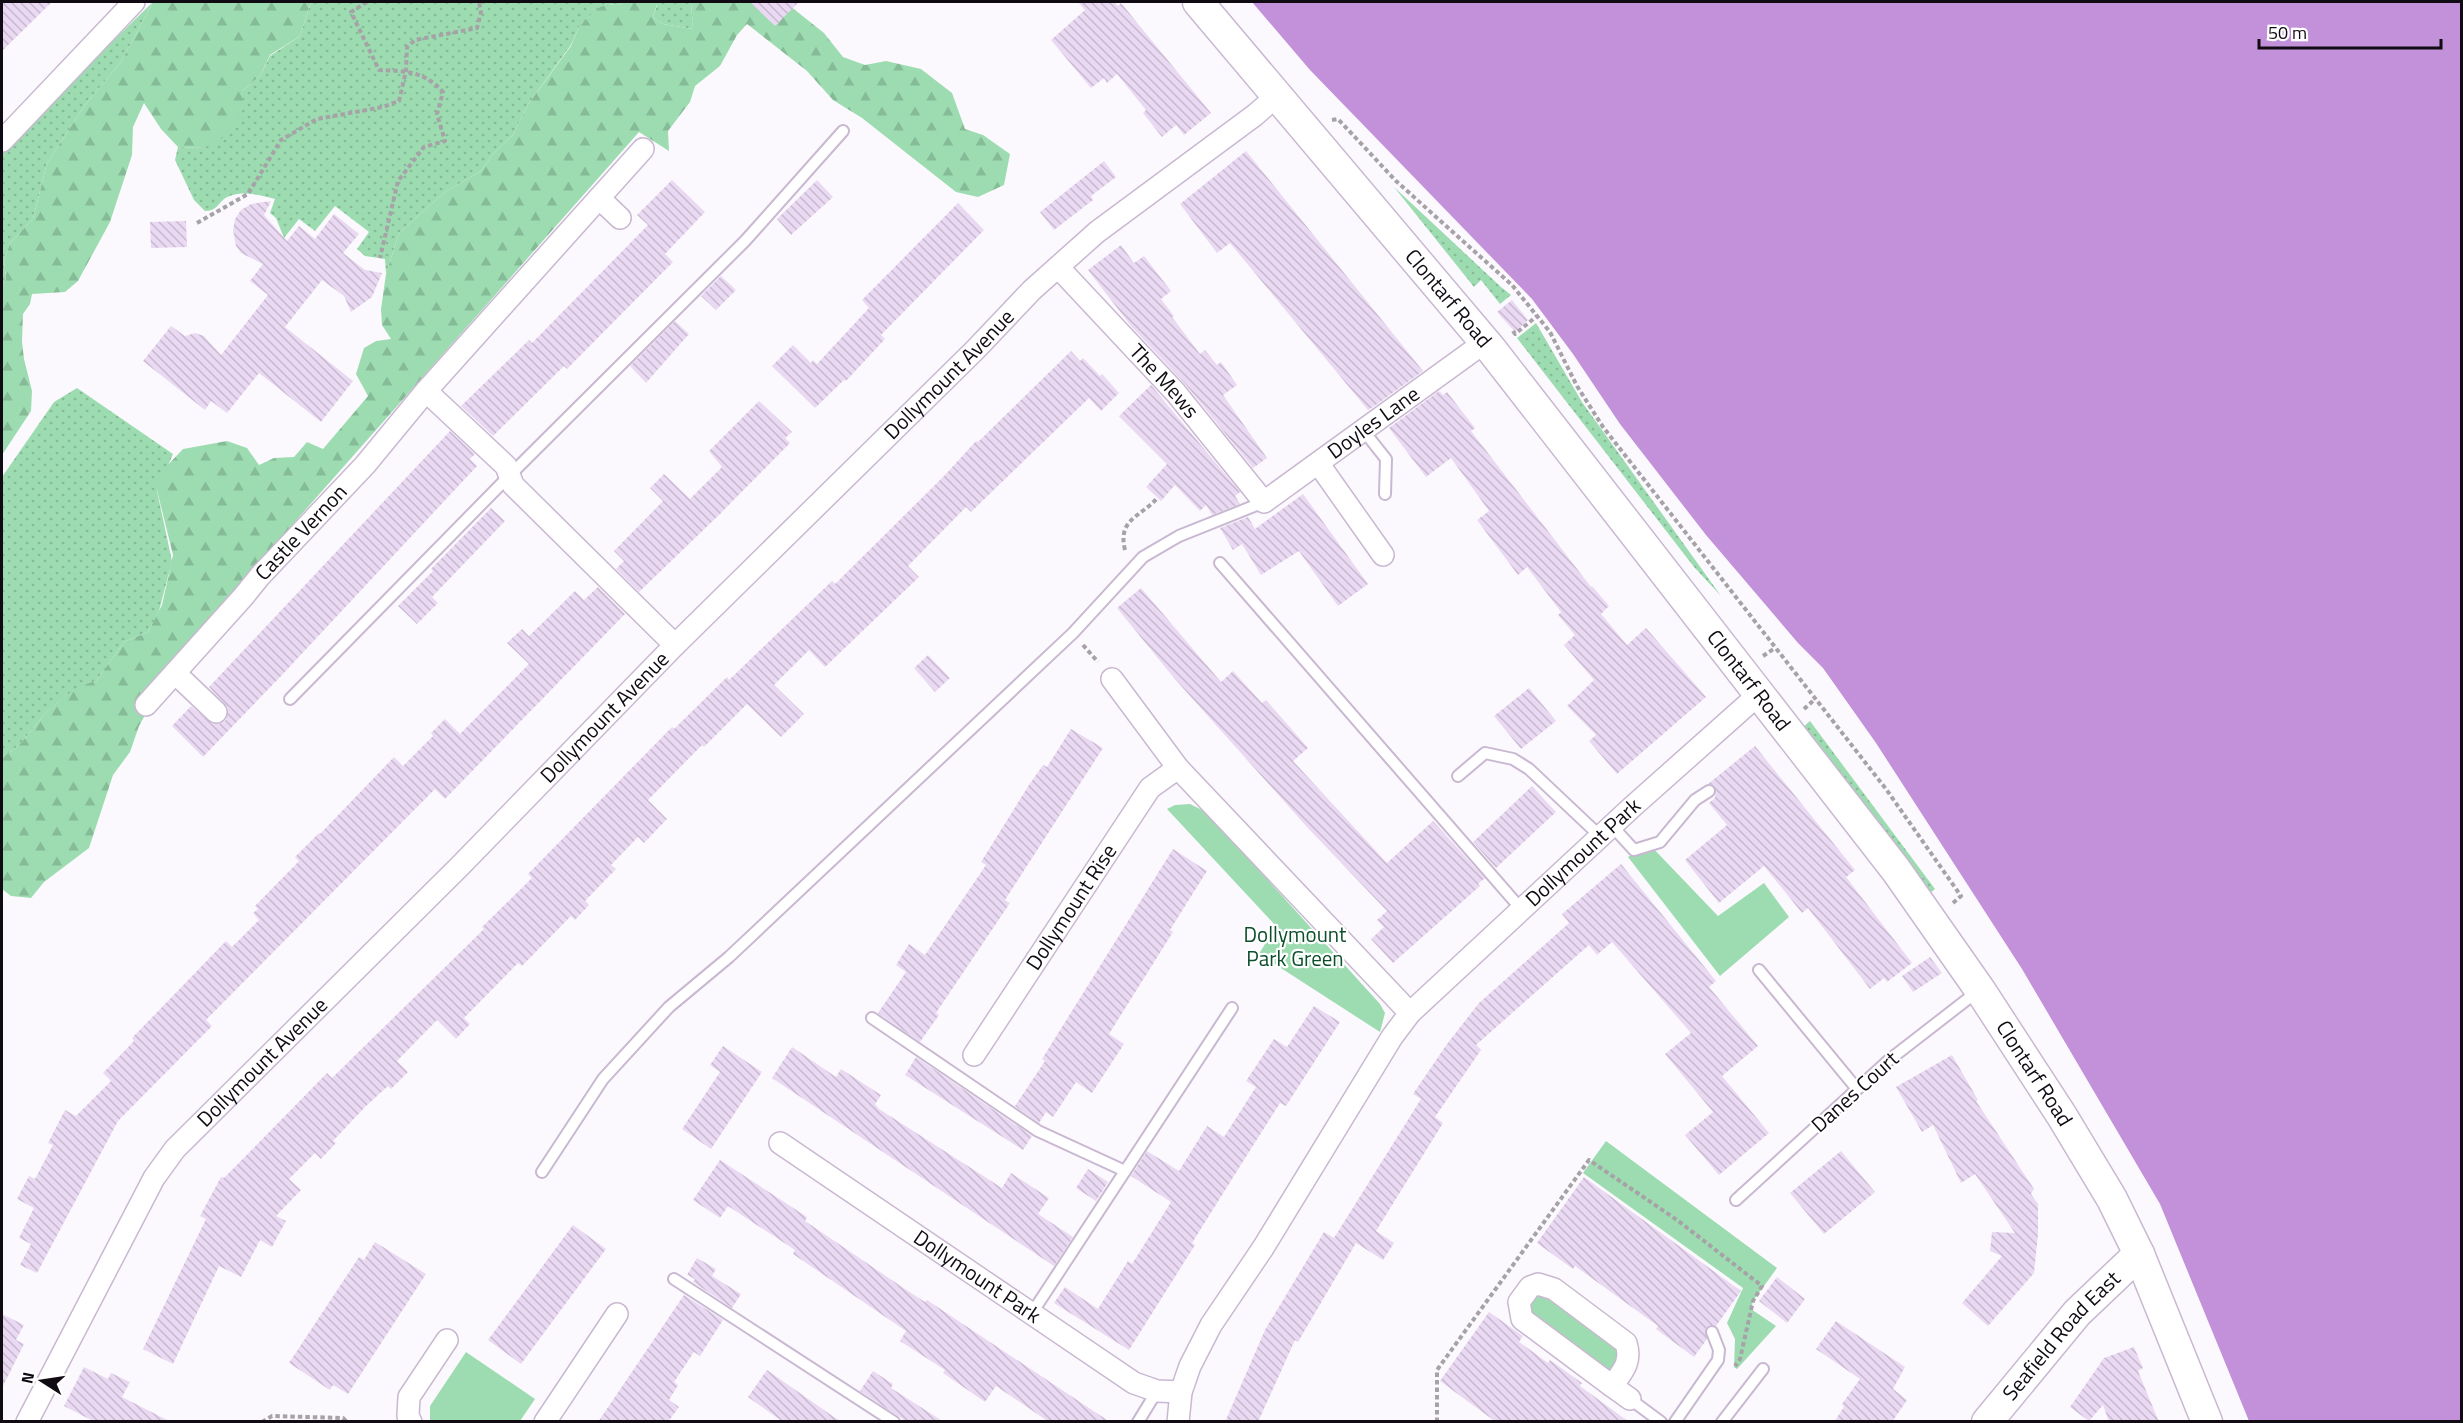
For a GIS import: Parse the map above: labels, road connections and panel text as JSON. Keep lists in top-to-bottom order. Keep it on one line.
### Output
{"streets":{"main road":["Clontarf Road","Seafield Road East"],"street":["Dollymount Avenue","The Mews","Doyles Lane","Castle Vernon","Dollymount Park","Dollymount Rise"],"lane":["Danes Court"]},"crossings":[["Clontarf Road","Dollymount Avenue"],["Clontarf Road","Doyles Lane"],["Clontarf Road","Dollymount Park"],["Clontarf Road","Danes Court"],["Clontarf Road","Seafield Road East"],["Dollymount Avenue","The Mews"],["The Mews","Doyles Lane"]],"parks":["Dollymount Park Green"],"scale_bar":"50 m","north":"left"}
